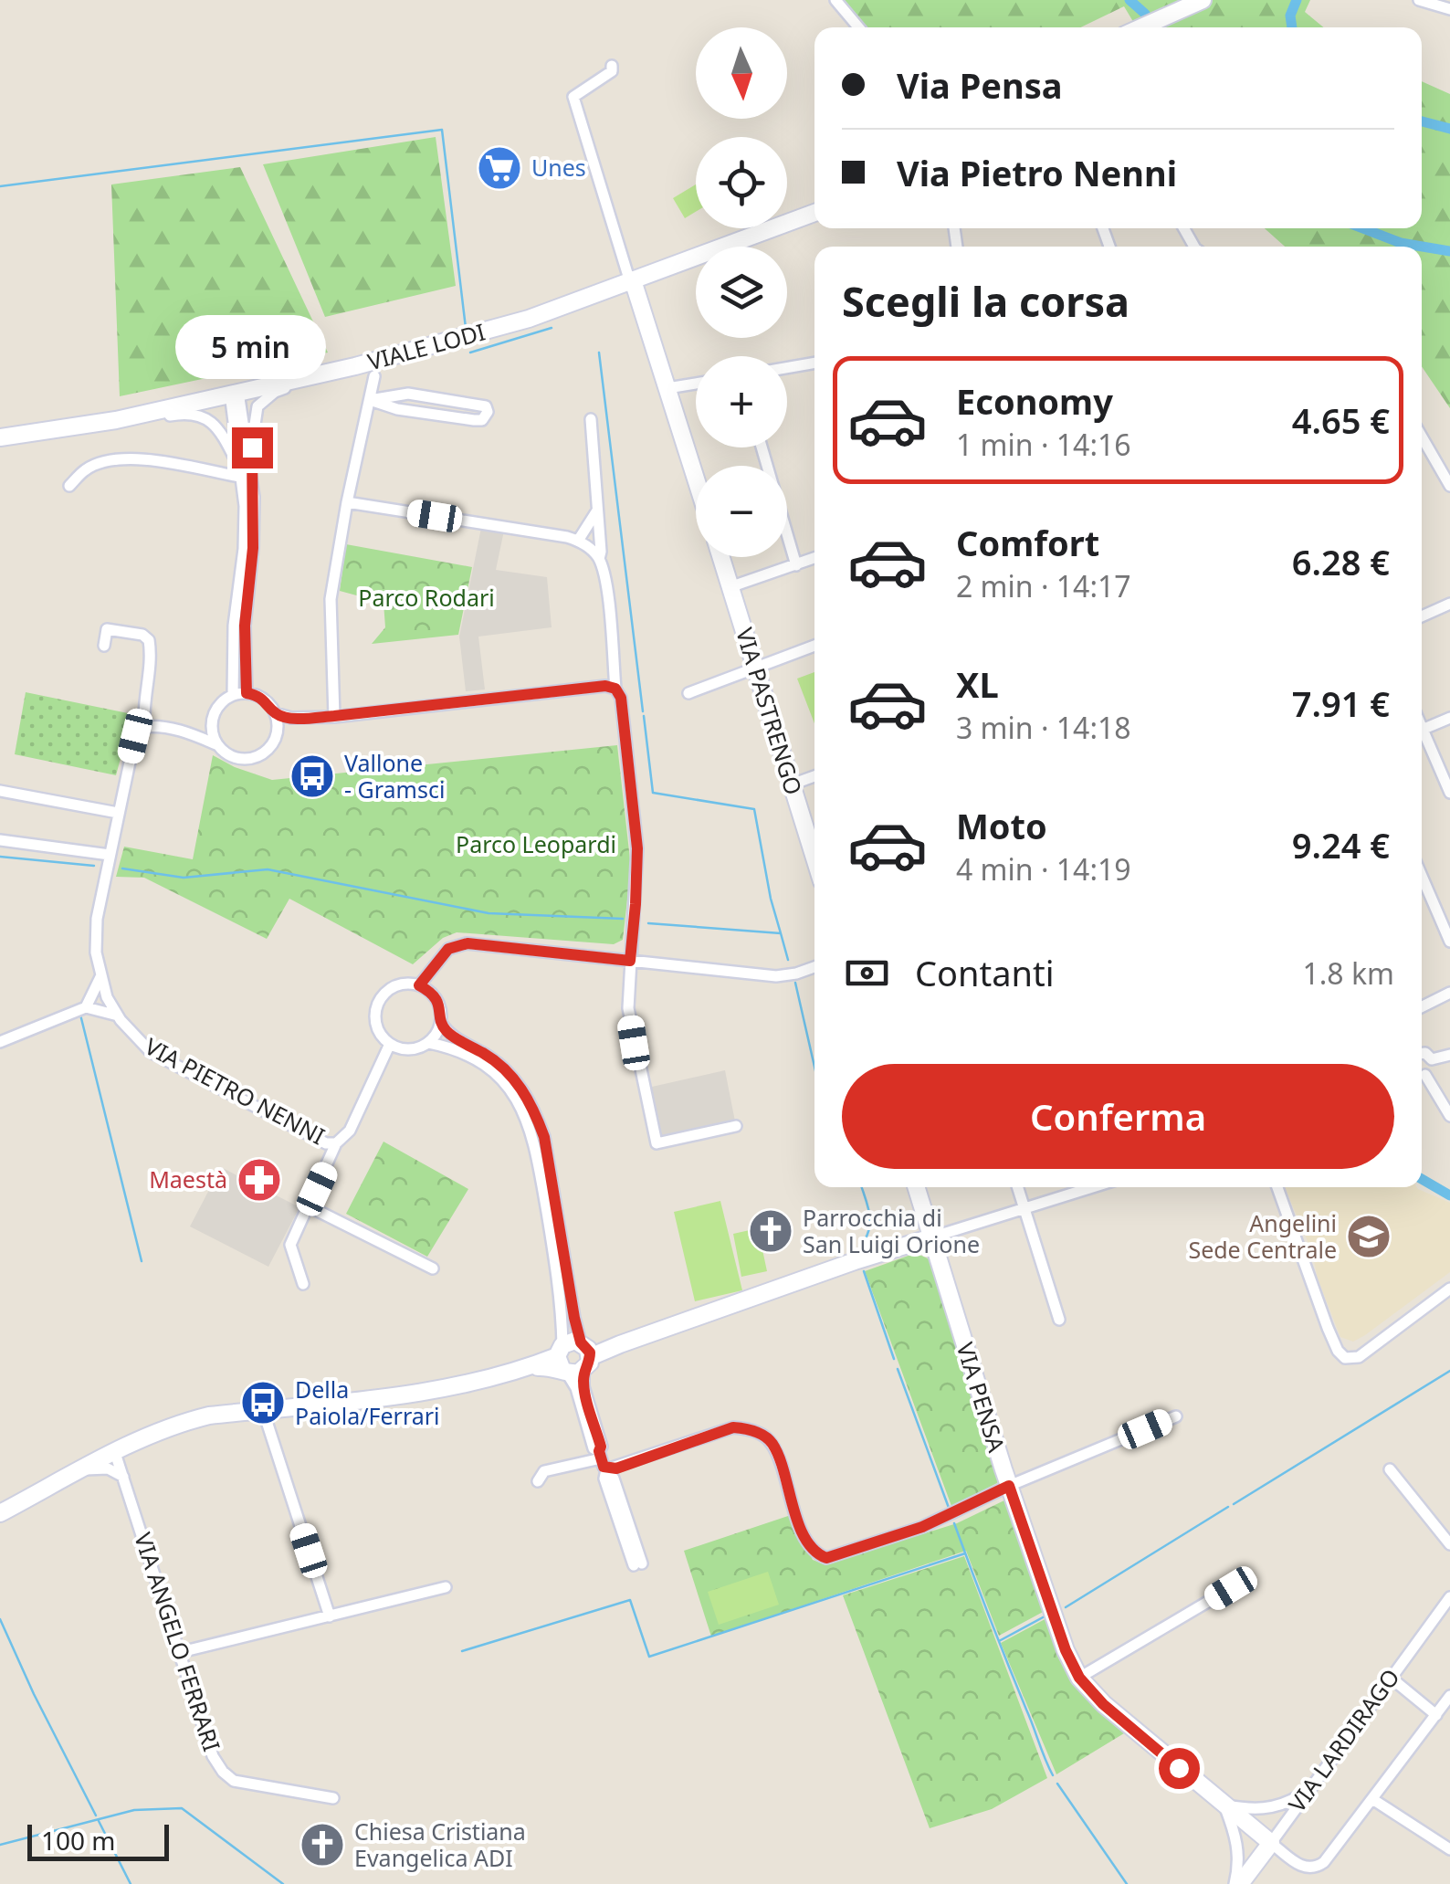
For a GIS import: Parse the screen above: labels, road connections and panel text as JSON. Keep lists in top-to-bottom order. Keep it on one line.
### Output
{"streets":{"street":["VIALE LODI","VIA PASTRENGO","VIA PIETRO NENNI","VIA PENSA","VIA ANGELO FERRARI","VIA LARDIRAGO"]},"crossings":[["VIA PENSA","VIA LARDIRAGO"]],"parks":["Parco Rodari","Parco Leopardi"],"places":{"supermarket":["Unes"],"bus stop":["Vallone - Gramsci","Della Paiola/Ferrari"],"pharmacy":["Maestà"],"church":["Parrocchia di San Luigi Orione","Chiesa Cristiana Evangelica ADI"],"school or university":["Angelini Sede Centrale"]},"scale_bar":"100 m","north":"bottom","page":{"map_buttons":["+","−"],"banner":["Via Pensa","Via Pietro Nenni"],"heading":"Scegli la corsa","bubble":"5 min","list":[{"name":"Economy","note":"1 min · 14:16","value":"4.65 €"},{"name":"Comfort","note":"2 min · 14:17","value":"6.28 €"},{"name":"XL","note":"3 min · 14:18","value":"7.91 €"},{"name":"Moto","note":"4 min · 14:19","value":"9.24 €"}],"pay":["Contanti","1.8 km"],"buttons":"Conferma","scale":"100 m"}}
